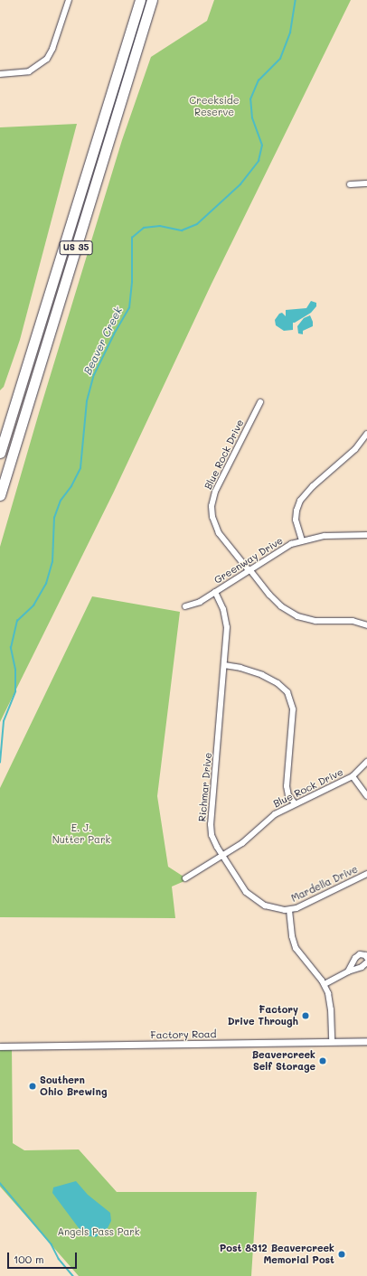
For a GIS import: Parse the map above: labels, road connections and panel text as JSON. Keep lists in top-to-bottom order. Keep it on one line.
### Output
{"streets":{"highway":["US 35"],"street":["Blue Rock Drive","Greenway Drive","Richmar Drive","Mardella Drive","Factory Road"]},"crossings":[["Blue Rock Drive","Greenway Drive"],["Blue Rock Drive","Richmar Drive"],["Greenway Drive","Richmar Drive"],["Richmar Drive","Mardella Drive"]],"water":["Beaver Creek"],"parks":["Creekside Reserve","E. J. Nutter Park","Angels Pass Park"],"places":["Factory Drive Through","Beavercreek Self Storage","Southern Ohio Brewing","Post 8312 Beavercreek Memorial Post"],"scale_bar":"100 m"}
